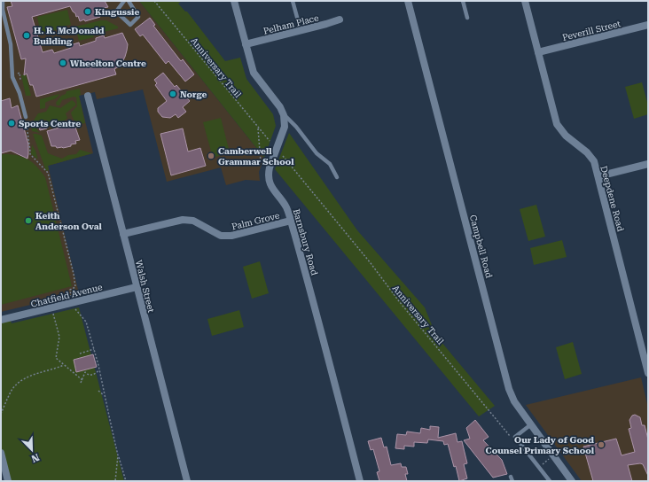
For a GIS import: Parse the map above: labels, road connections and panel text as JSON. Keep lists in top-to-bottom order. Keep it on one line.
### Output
{"streets":{"street":["Pelham Place","Peverill Street","Deepdene Road","Palm Grove","Barnsbury Road","Campbell Road","Walsh Street","Chatfield Avenue"],"path":["Anniversary Trail"]},"crossings":[["Pelham Place","Barnsbury Road"],["Peverill Street","Deepdene Road"],["Palm Grove","Barnsbury Road"],["Palm Grove","Walsh Street"],["Walsh Street","Chatfield Avenue"]],"places":["Kingussie","H. R. McDonald Building","Wheelton Centre","Norge","Sports Centre","Camberwell Grammar School","Keith Anderson Oval","Our Lady of Good Counsel Primary School"],"north":"bottom right"}
